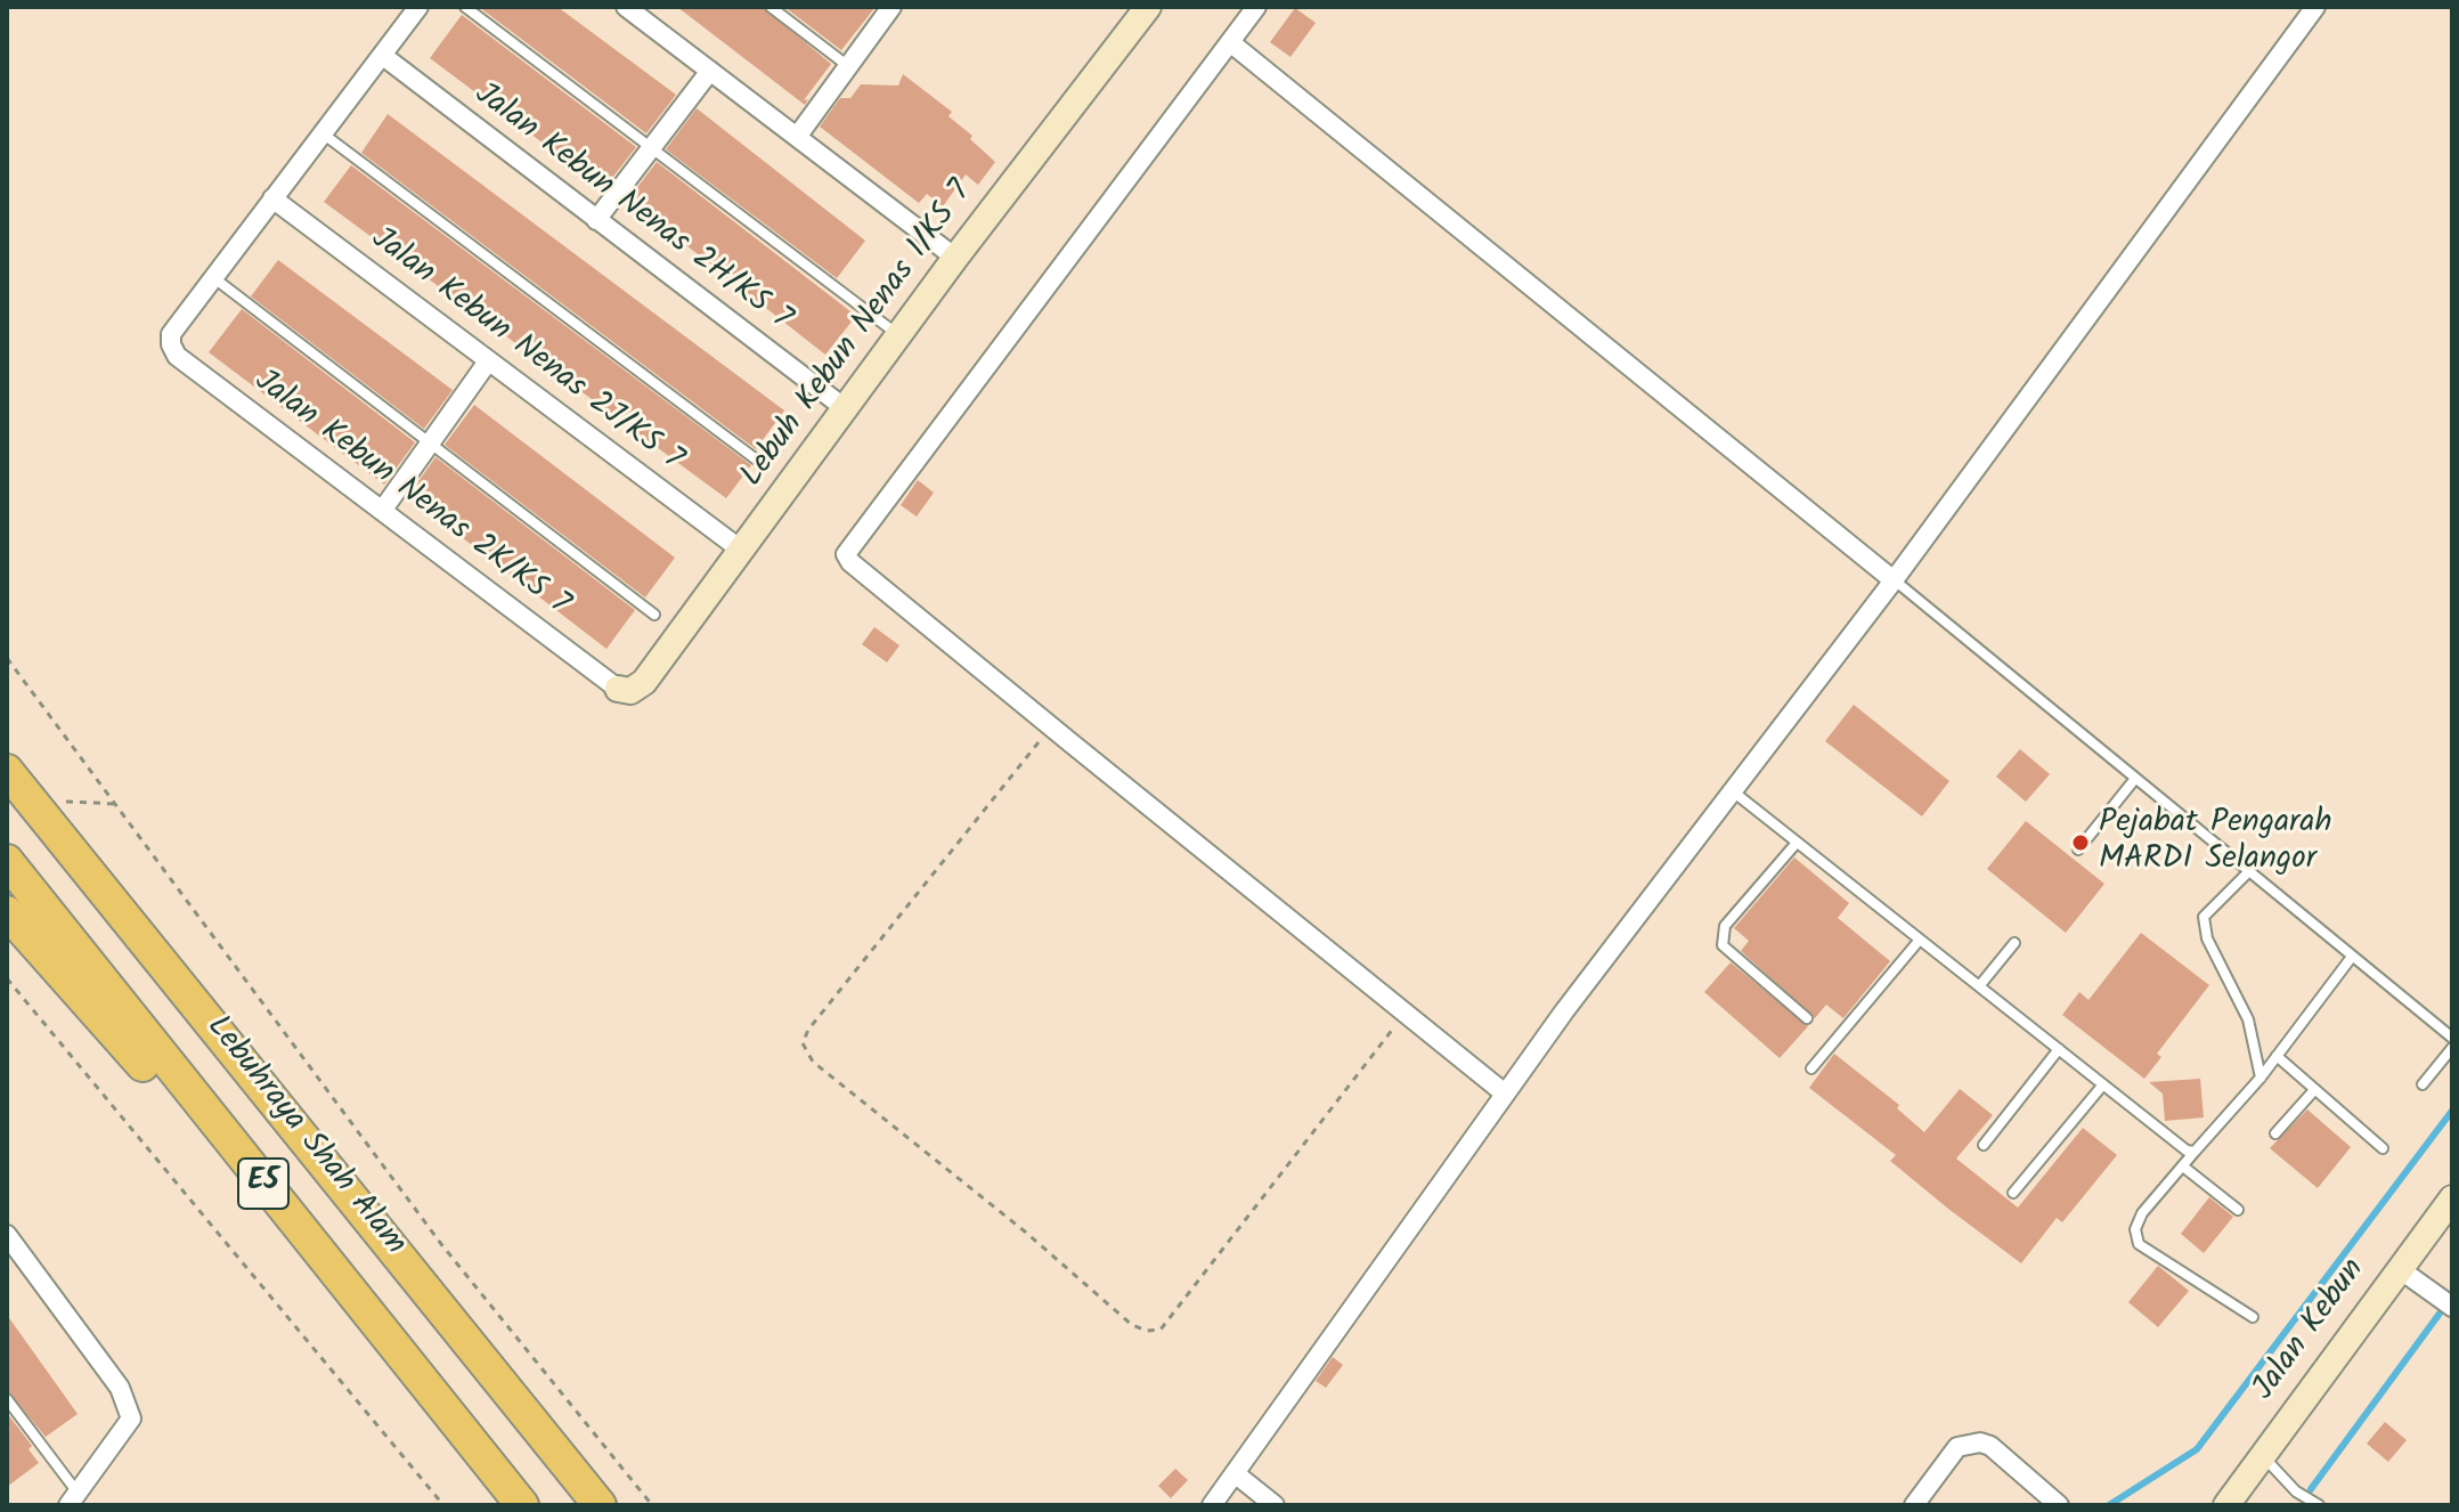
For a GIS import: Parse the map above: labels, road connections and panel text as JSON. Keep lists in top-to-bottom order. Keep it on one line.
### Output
{"streets":{"highway":["Lebuhraya Shah Alam","E5"],"street":["Jalan Kebun Nenas 2H/KS 7","Lebuh Kebun Nenas 1/KS 7","Jalan Kebun Nenas 2J/KS 7","Jalan Kebun Nenas 2K/KS 7","Jalan Kebun"]},"crossings":[["Jalan Kebun Nenas 2H/KS 7","Lebuh Kebun Nenas 1/KS 7"],["Lebuh Kebun Nenas 1/KS 7","Jalan Kebun Nenas 2J/KS 7"],["Lebuh Kebun Nenas 1/KS 7","Jalan Kebun Nenas 2K/KS 7"]],"places":["Pejabat Pengarah MARDI Selangor"]}
